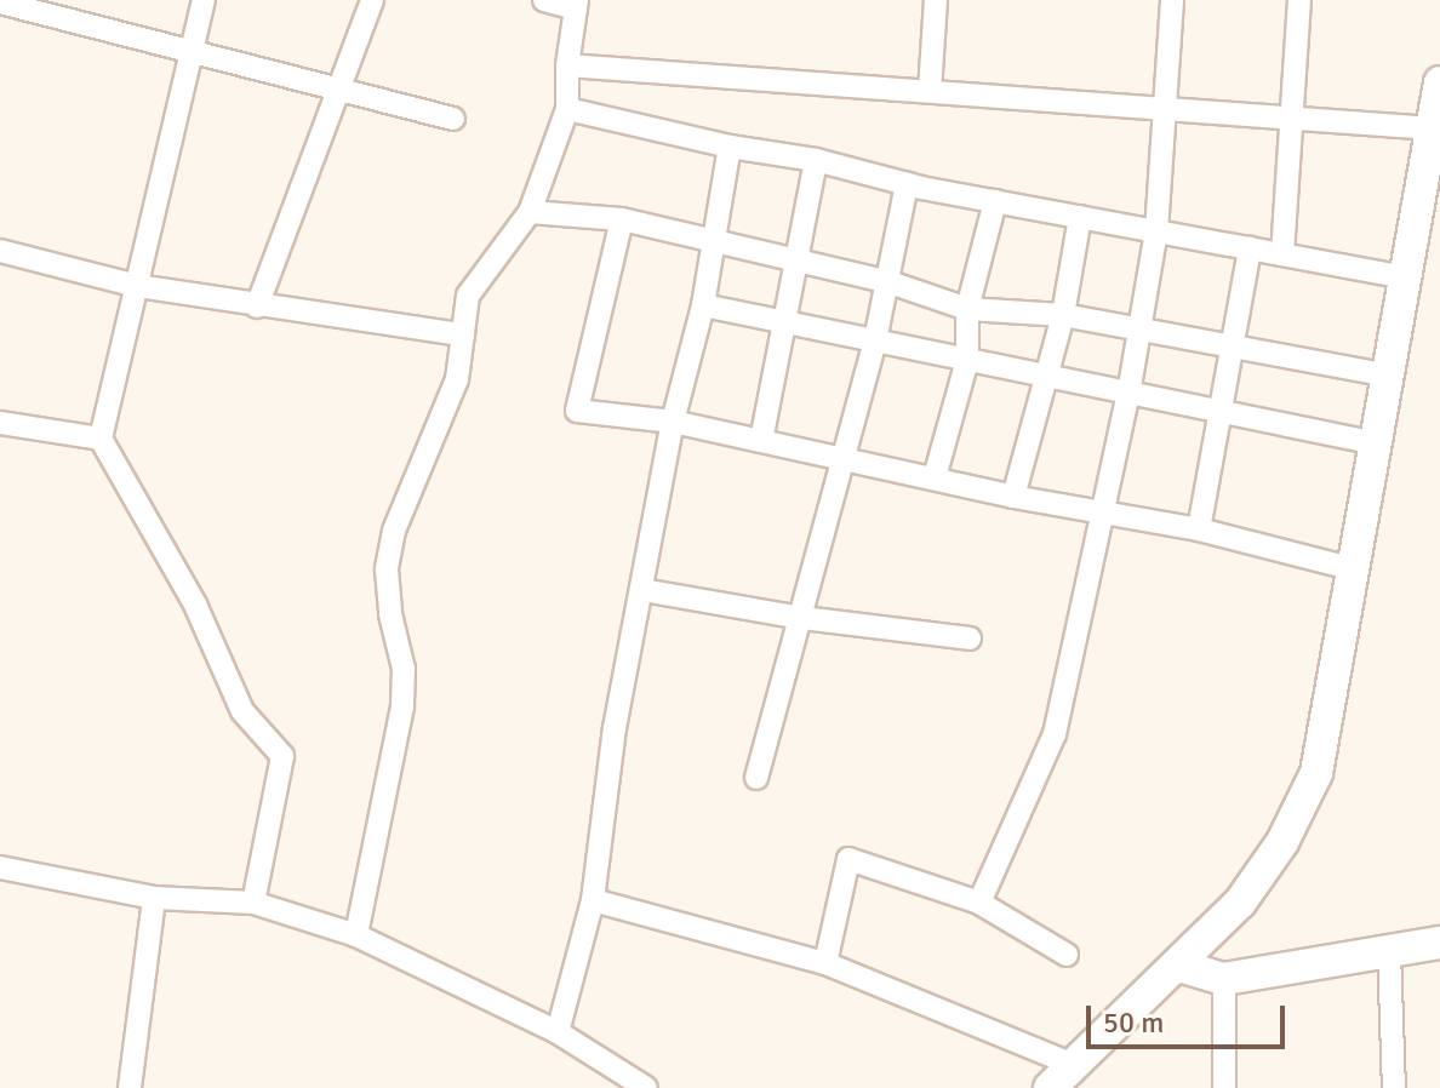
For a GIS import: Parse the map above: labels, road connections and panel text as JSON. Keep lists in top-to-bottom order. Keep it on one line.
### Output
{"scale_bar":"50 m"}
